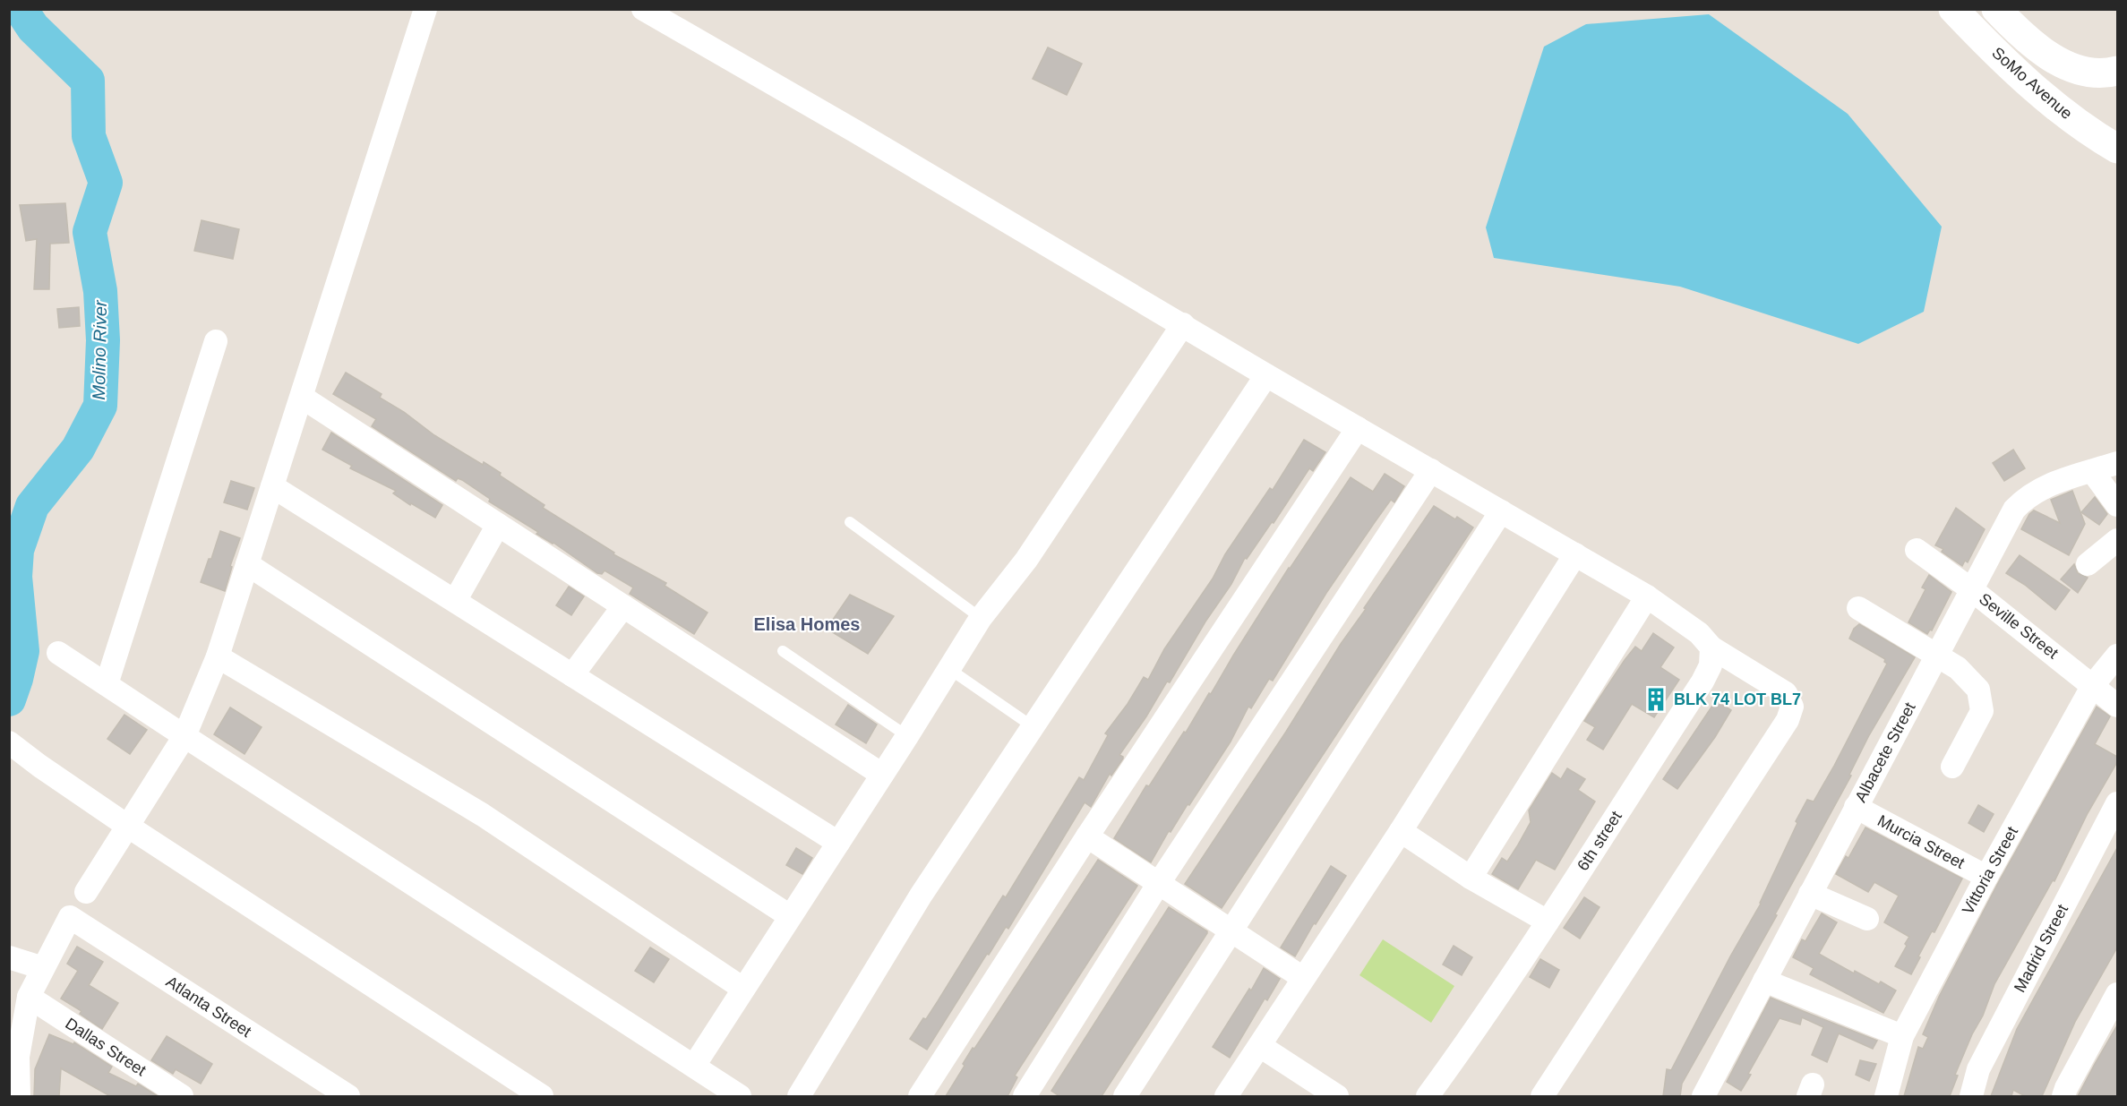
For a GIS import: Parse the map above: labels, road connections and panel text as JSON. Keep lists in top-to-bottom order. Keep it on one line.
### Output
{"streets":{"street":["SoMo Avenue","Seville Street","Albacete Street","6th street","Murcia Street","Vittoria Street","Madrid Street","Atlanta Street","Dallas Street"]},"crossings":[["Seville Street","Albacete Street"],["Seville Street","Vittoria Street"],["Albacete Street","Murcia Street"],["Murcia Street","Vittoria Street"]],"districts":["Elisa Homes"],"water":["Molino River"],"places":{"building":["BLK 74 LOT BL7"]}}
